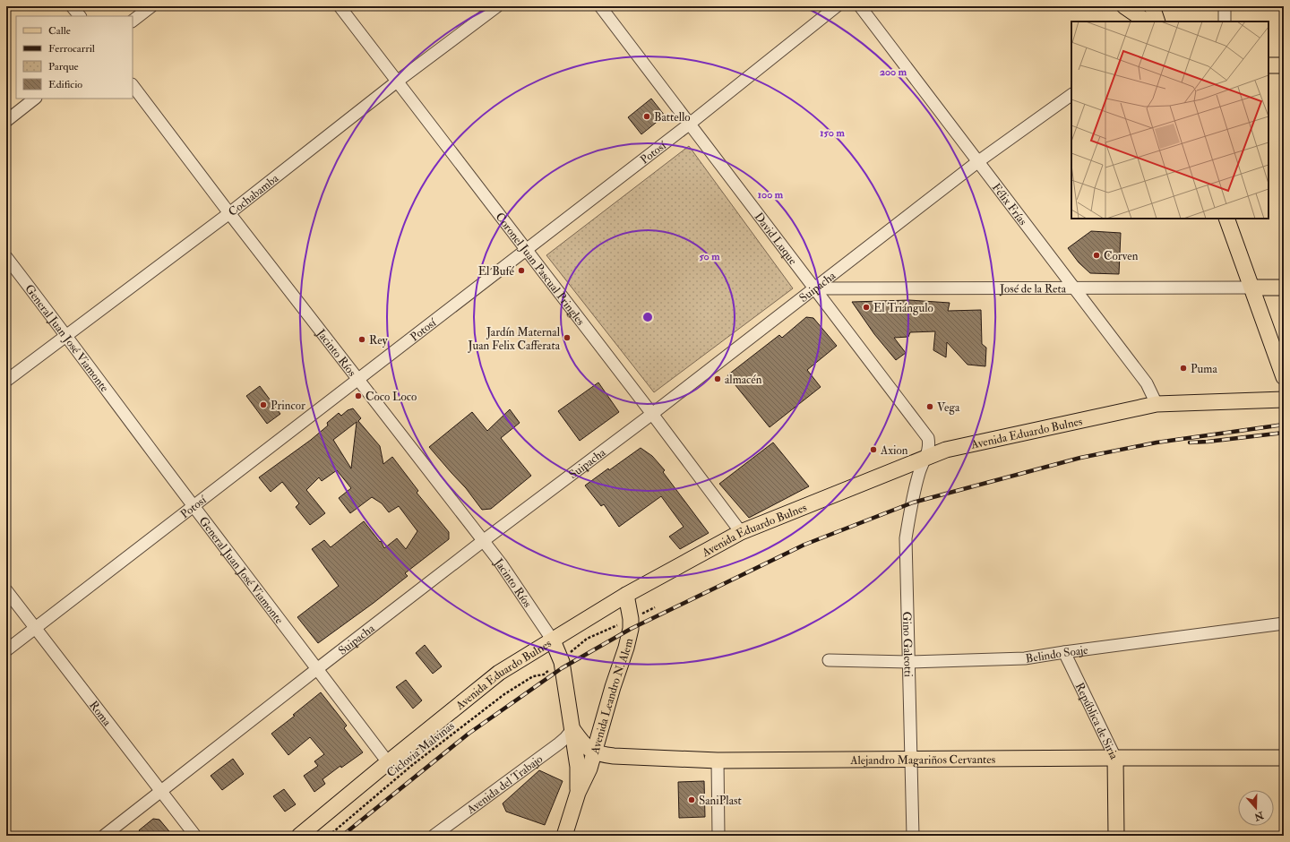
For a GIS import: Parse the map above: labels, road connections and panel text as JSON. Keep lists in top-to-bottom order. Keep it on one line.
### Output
{"streets":{"main road":["Avenida Eduardo Bulnes","Avenida Leandro N. Alem","República de Siria","Alejandro Magariños Cervantes"],"street":["Potosí","Cochabamba","Félix Frías","David Luque","Coronel Juan Pascual Pringles","Suipacha","José de la Reta","General Juan José Viamonte","Jacinto Ríos","Gino Galeotti","Belindo Soaje","Roma","Avenida del Trabajo"],"path":["Ciclovia Malvinas"]},"crossings":[["Potosí","David Luque"],["Potosí","Coronel Juan Pascual Pringles"],["Potosí","General Juan José Viamonte"],["Potosí","Jacinto Ríos"],["Potosí","Roma"],["Cochabamba","Coronel Juan Pascual Pringles"],["Cochabamba","General Juan José Viamonte"],["Cochabamba","Jacinto Ríos"],["Félix Frías","Suipacha"],["Félix Frías","José de la Reta"],["Félix Frías","Avenida Eduardo Bulnes"],["David Luque","Suipacha"],["David Luque","José de la Reta"],["David Luque","Avenida Eduardo Bulnes"],["David Luque","Gino Galeotti"],["Coronel Juan Pascual Pringles","Suipacha"],["Coronel Juan Pascual Pringles","Avenida Eduardo Bulnes"],["Suipacha","José de la Reta"],["Suipacha","General Juan José Viamonte"],["Suipacha","Jacinto Ríos"],["Suipacha","Roma"],["General Juan José Viamonte","Avenida Eduardo Bulnes"],["Jacinto Ríos","Avenida Eduardo Bulnes"],["Jacinto Ríos","Avenida Leandro N. Alem"],["Avenida Eduardo Bulnes","Gino Galeotti"],["Avenida Eduardo Bulnes","Avenida Leandro N. Alem"],["Gino Galeotti","Belindo Soaje"],["Gino Galeotti","Alejandro Magariños Cervantes"],["Belindo Soaje","República de Siria"],["Avenida Leandro N. Alem","Ciclovia Malvinas"],["Avenida Leandro N. Alem","Alejandro Magariños Cervantes"],["Avenida Leandro N. Alem","Avenida del Trabajo"],["República de Siria","Alejandro Magariños Cervantes"]],"places":["Battello","Corven","El Bufé","El Triángulo","Jardín Maternal Juan Felix Cafferata","Rey","Puma","almacén","Coco Loco","Princor","Vega","Axion","SaniPlast"],"legend":["Calle","Ferrocarril","Parque","Edificio"],"north":"bottom","rings":["200 m","150 m","100 m","50 m"]}
